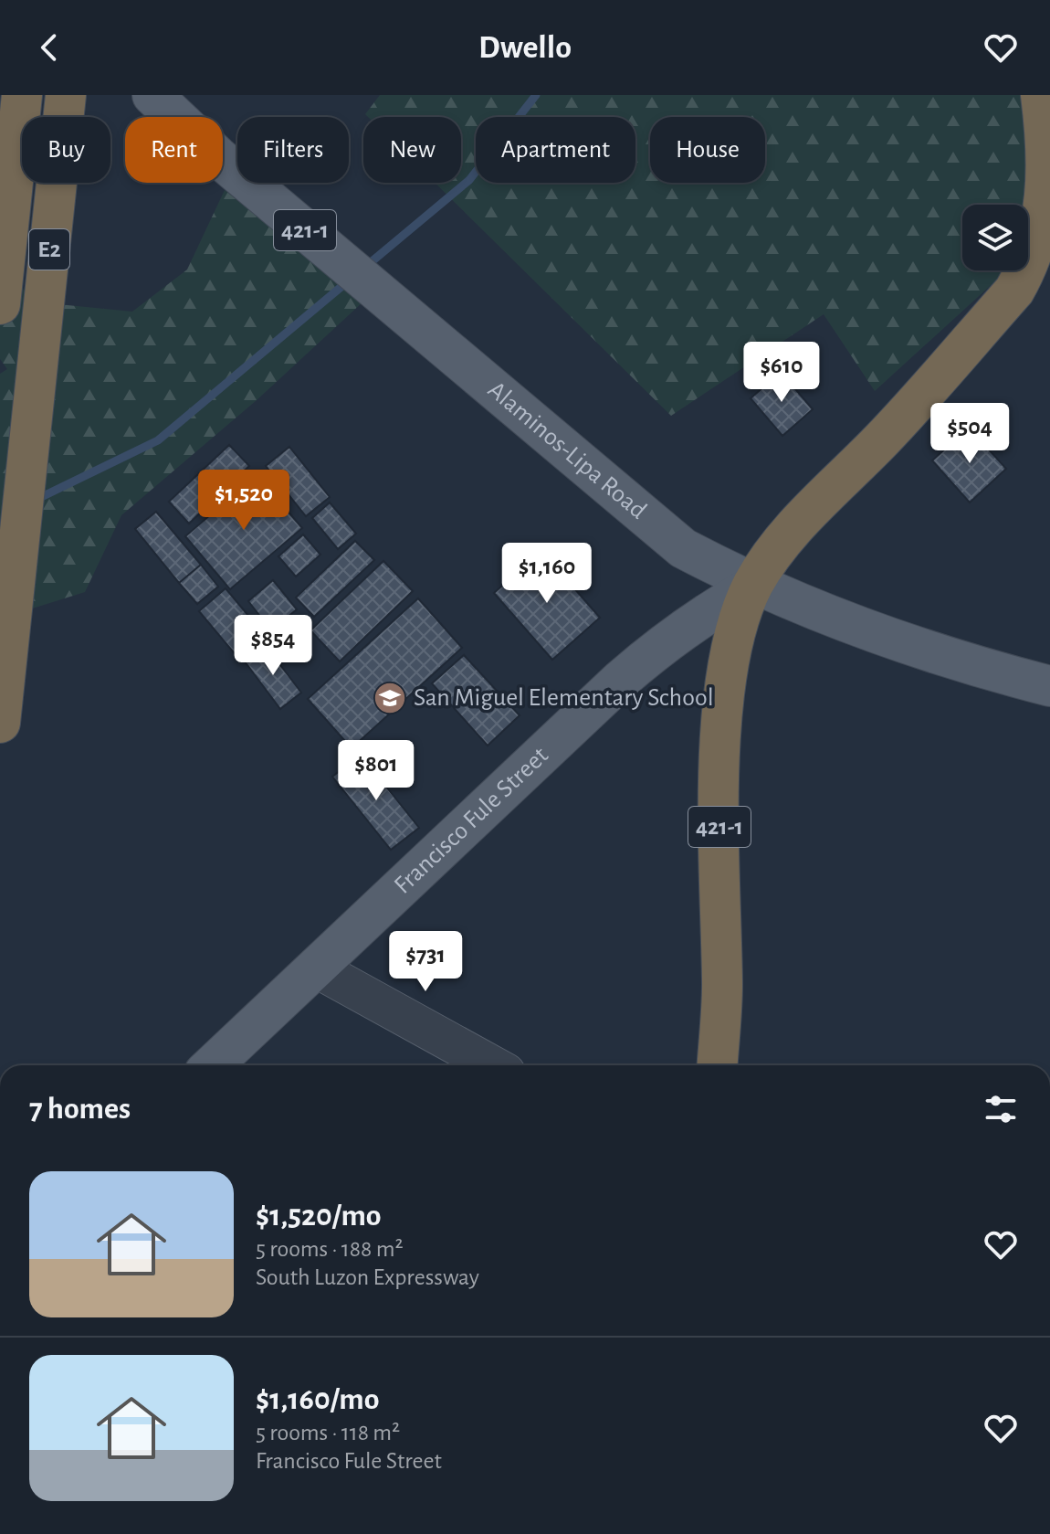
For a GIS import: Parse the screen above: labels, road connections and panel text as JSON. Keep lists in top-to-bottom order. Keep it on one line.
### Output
{"streets":{"highway":["421-1","E2"],"main road":["Alaminos-Lipa Road","Francisco Fule Street"]},"crossings":[["421-1","Alaminos-Lipa Road"],["421-1","Francisco Fule Street"],["Alaminos-Lipa Road","Francisco Fule Street"]],"places":{"school or university":["San Miguel Elementary School"]},"page":{"header":"Dwello","chip":["Buy","Rent","Filters","New","Apartment","House"],"price":["$610","$504","$1,520","$1,160","$854","$801","$731"],"heading":"7 homes","list":[{"name":"$1,520/mo","note":"5 rooms · 188 m² · South Luzon Expressway"},{"name":"$1,160/mo","note":"5 rooms · 118 m² · Francisco Fule Street"}]}}
